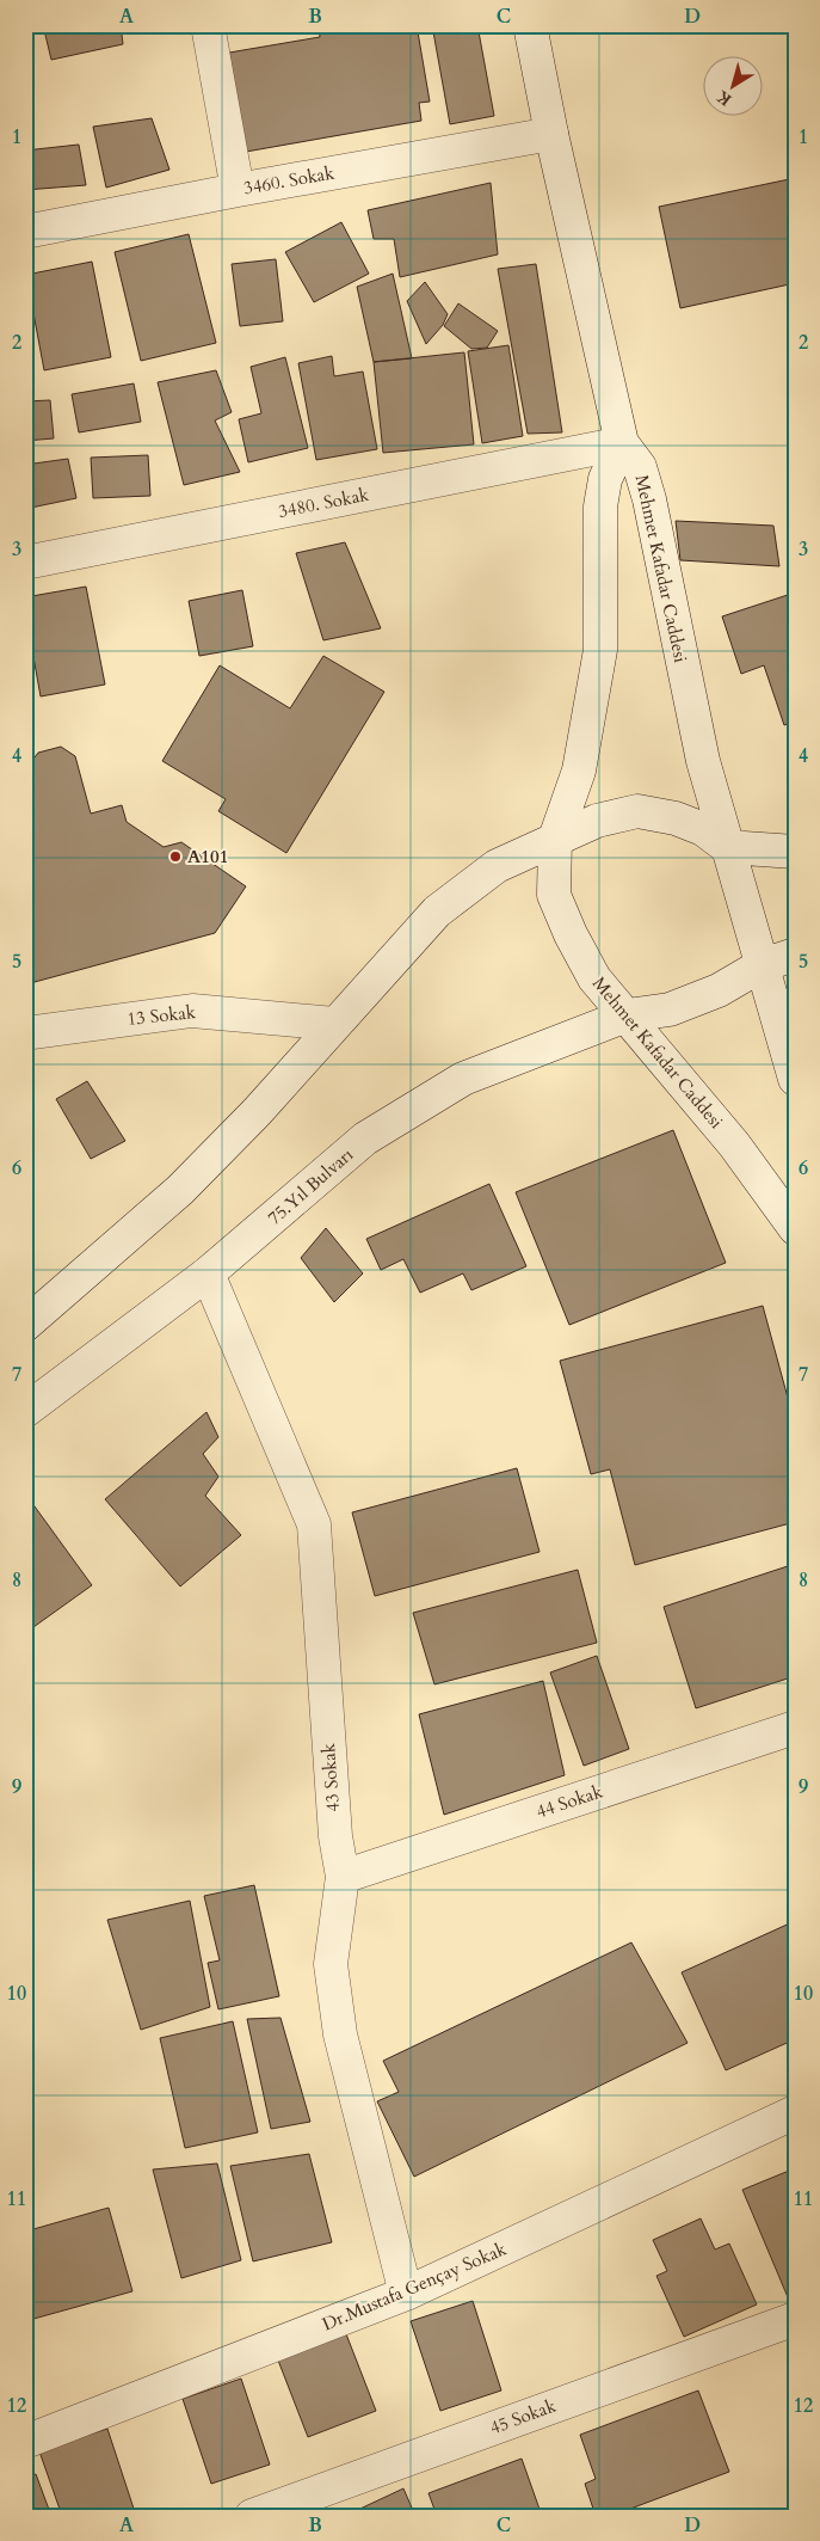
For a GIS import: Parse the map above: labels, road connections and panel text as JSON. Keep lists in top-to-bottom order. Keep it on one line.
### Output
{"streets":{"street":["3460. Sokak","3480. Sokak","Mehmet Kafadar Caddesi","13 Sokak","75.Yıl Bulvarı","43 Sokak","44 Sokak","Dr.Mustafa Gençay Sokak","45 Sokak"]},"crossings":[["3460. Sokak","Mehmet Kafadar Caddesi"],["3480. Sokak","Mehmet Kafadar Caddesi"],["Mehmet Kafadar Caddesi","75.Yıl Bulvarı"],["75.Yıl Bulvarı","43 Sokak"],["43 Sokak","44 Sokak"],["43 Sokak","Dr.Mustafa Gençay Sokak"]],"places":["A101"],"north":"bottom left","grid":{"columns":["A","B","C","D"],"rows":["1","2","3","4","5","6","7","8","9","10","11","12"]}}
